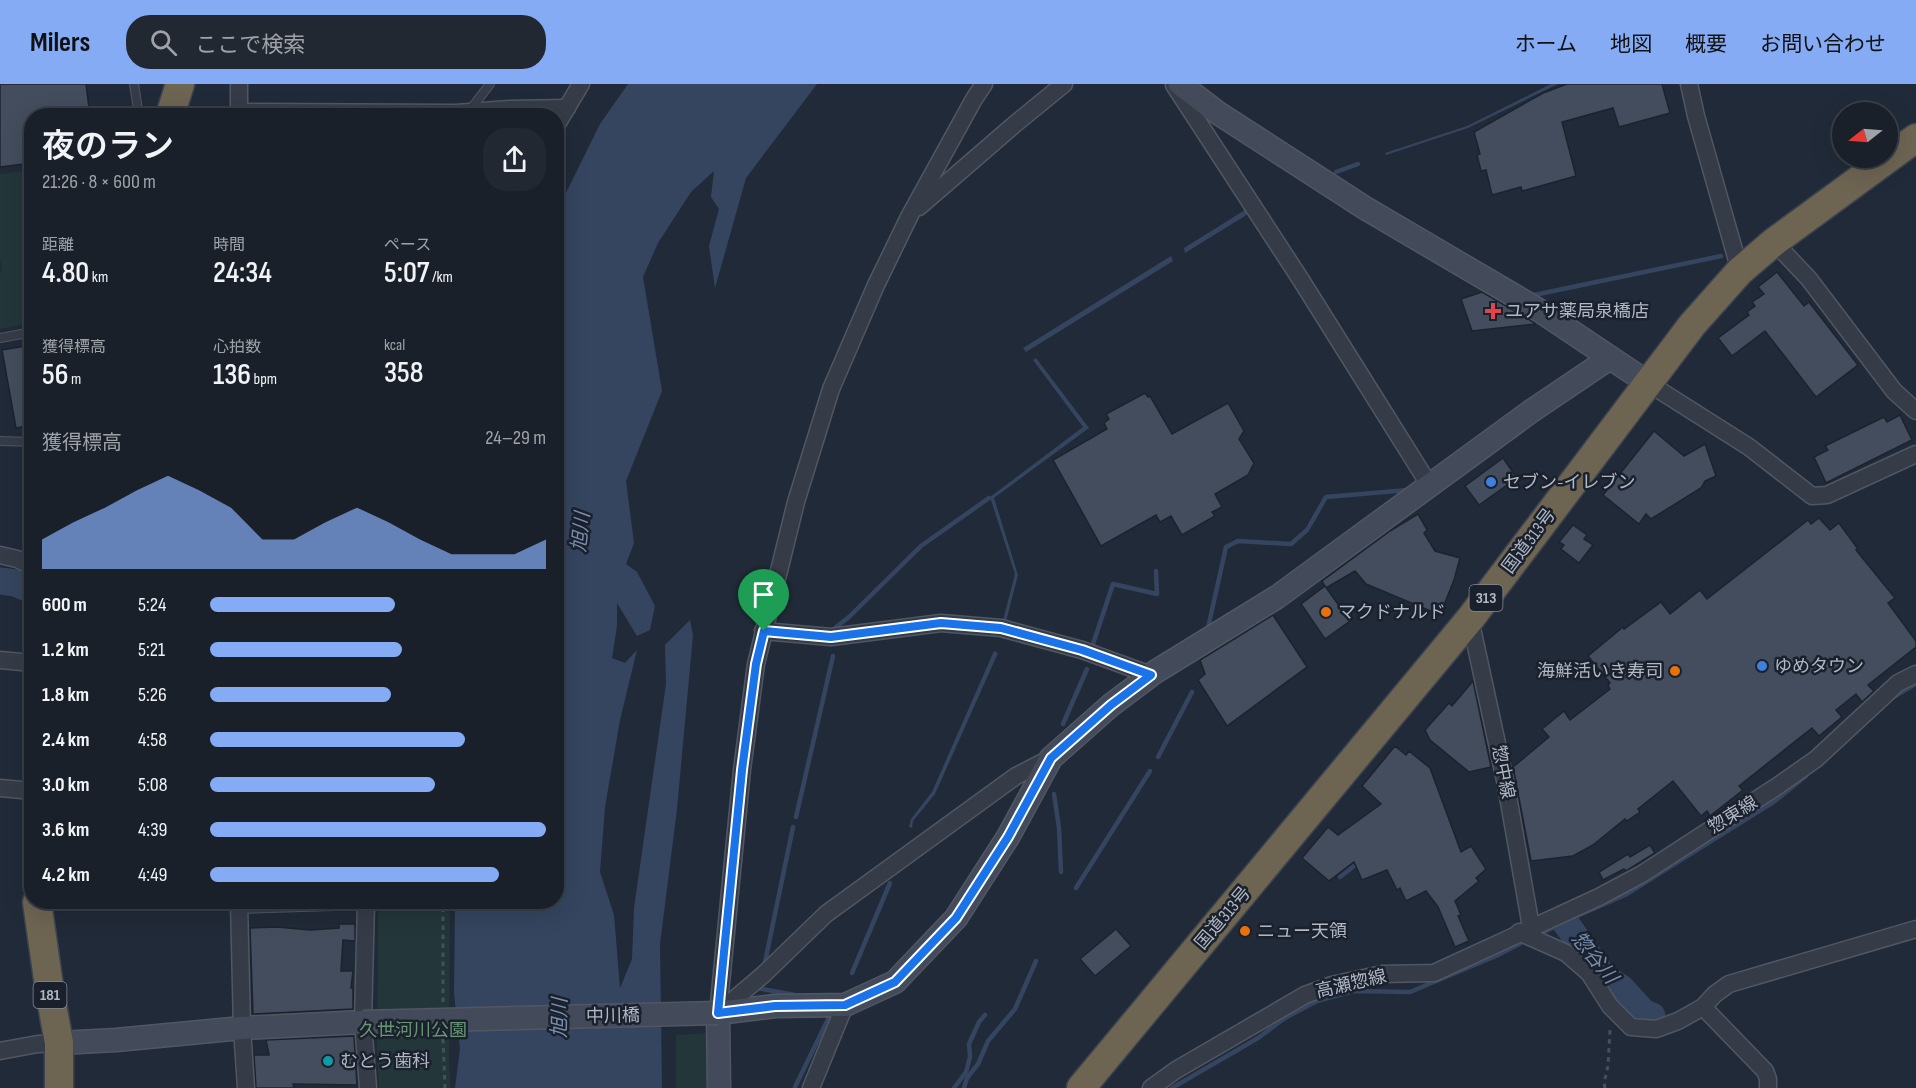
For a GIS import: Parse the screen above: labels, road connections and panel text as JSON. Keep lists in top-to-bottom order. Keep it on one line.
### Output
{"streets":{"highway":["国道313号","313","181"],"street":["惣中線","惣東線","高瀬惣線","中川橋"]},"crossings":[["国道313号","惣中線"],["惣中線","惣東線"],["惣中線","高瀬惣線"],["惣東線","高瀬惣線"],["181","中川橋"]],"water":["旭川","惣谷川"],"parks":["久世河川公園"],"places":{"health":["ユアサ薬局泉橋店"],"other":["セブン-イレブン","マクドナルド","ゆめタウン","海鮮活いき寿司","ニュー天領","むとう歯科"]},"north":"left","page":{"header":"Milers","search":"ここで検索","nav":["ホーム","地図","概要","お問い合わせ"],"heading":["夜のラン","21:26 · 8 × 600 m"],"stats":[["距離","4.80 km"],["時間","24:34"],["ペース","5:07 /km"],["獲得標高","56 m"],["心拍数","136 bpm"],["kcal","358"]],"chart":["獲得標高","24–29 m"],"list":[{"name":"600 m","note":"5:24"},{"name":"1.2 km","note":"5:21"},{"name":"1.8 km","note":"5:26"},{"name":"2.4 km","note":"4:58"},{"name":"3.0 km","note":"5:08"},{"name":"3.6 km","note":"4:39"},{"name":"4.2 km","note":"4:49"}]}}
